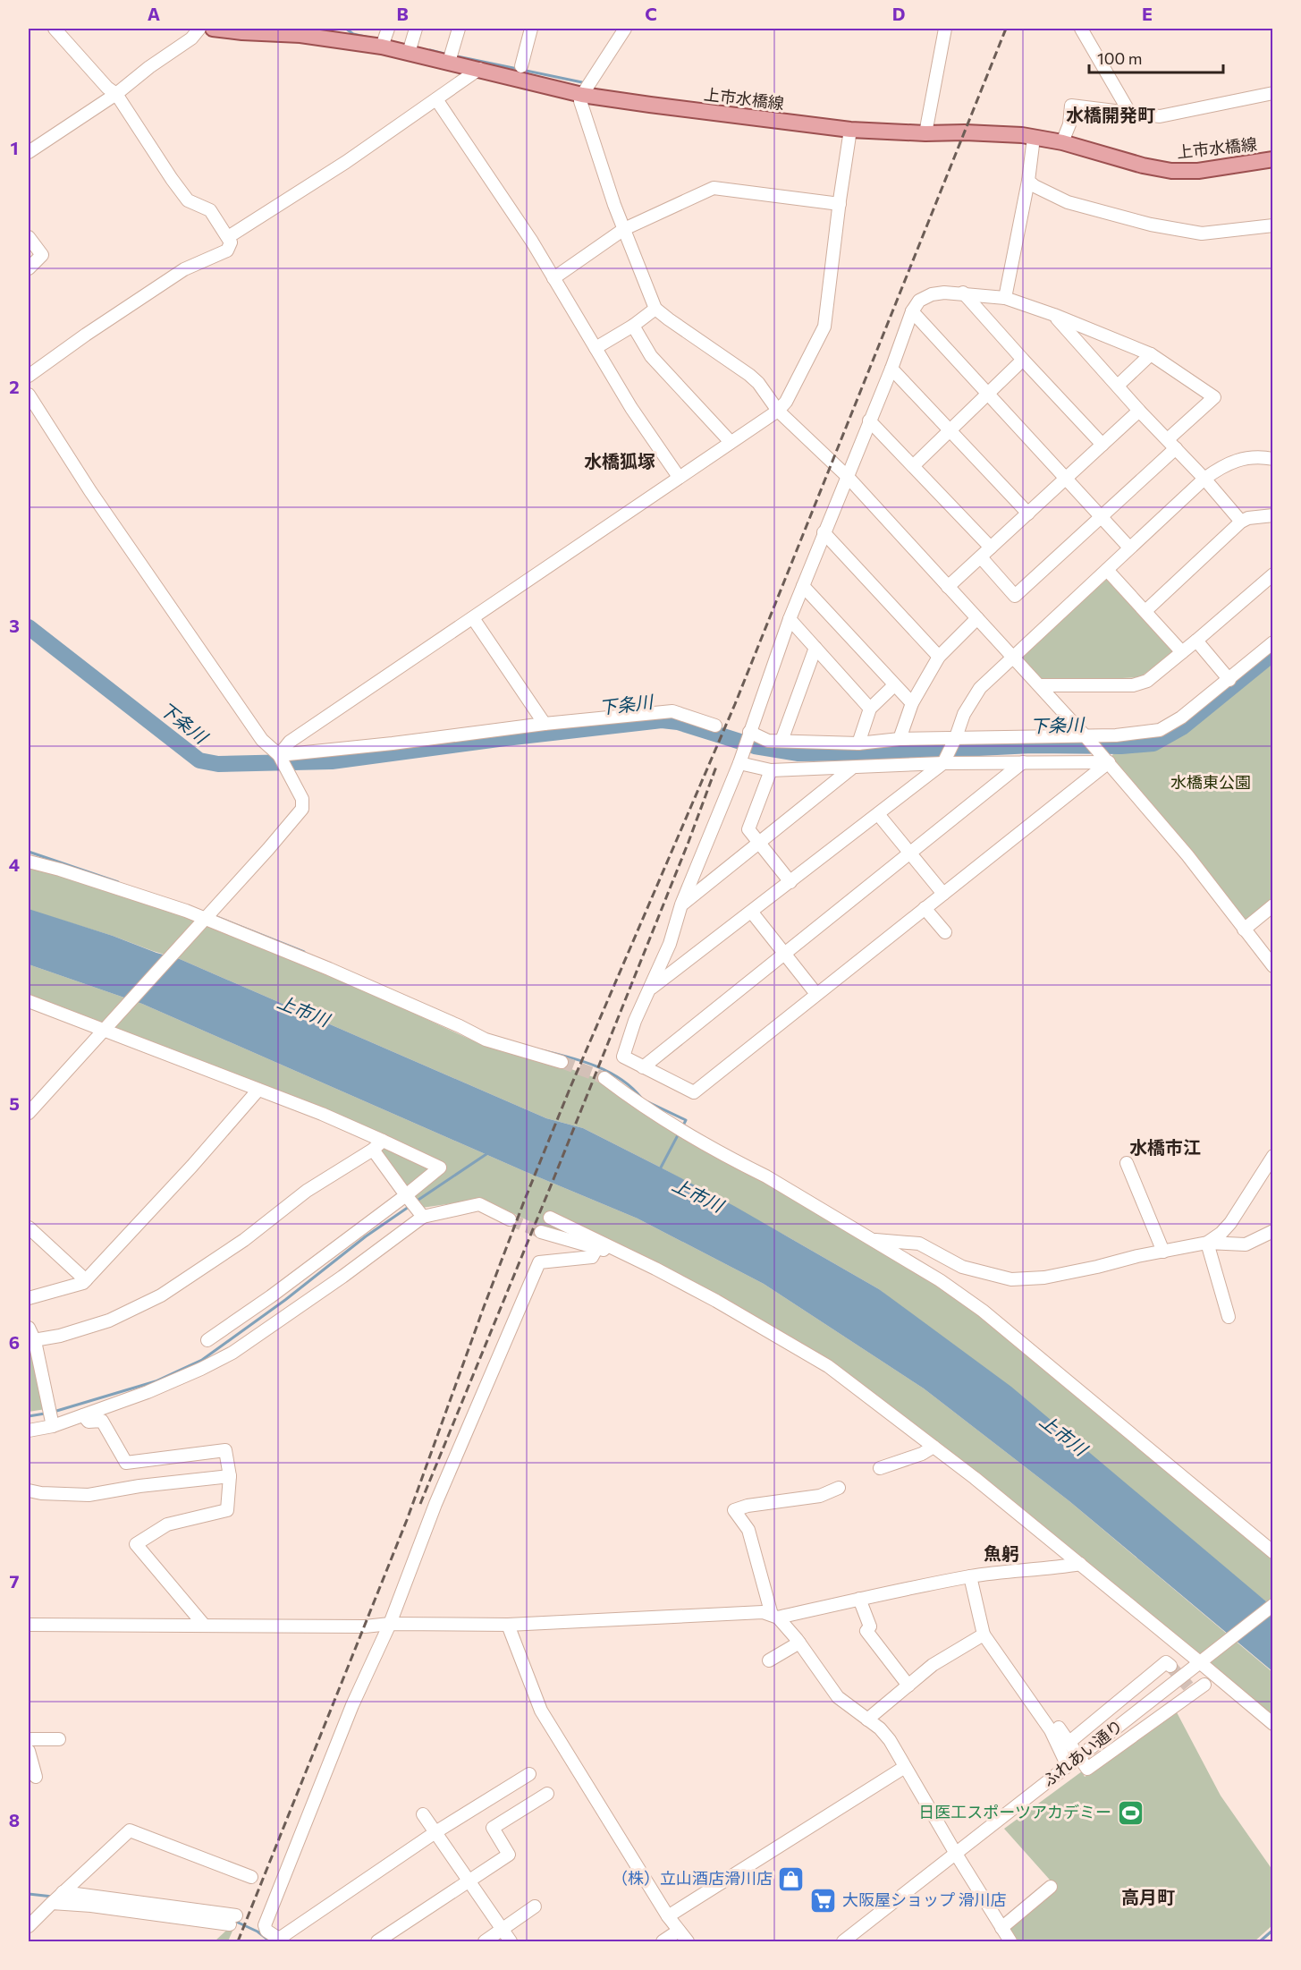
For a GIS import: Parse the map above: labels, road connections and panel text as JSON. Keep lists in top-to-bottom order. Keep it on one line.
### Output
{"streets":{"main road":["上市水橋線"],"street":["ふれあい通り"]},"districts":["水橋開発町","水橋狐塚","水橋市江","魚躬","高月町"],"water":["下条川","上市川"],"parks":["水橋東公園"],"places":{"sports":["日医工スポーツアカデミー"],"shop":["（株）立山酒店滑川店"],"supermarket":["大阪屋ショップ 滑川店"]},"scale_bar":"100 m","grid":{"columns":["A","B","C","D","E"],"rows":["1","2","3","4","5","6","7","8"]}}
